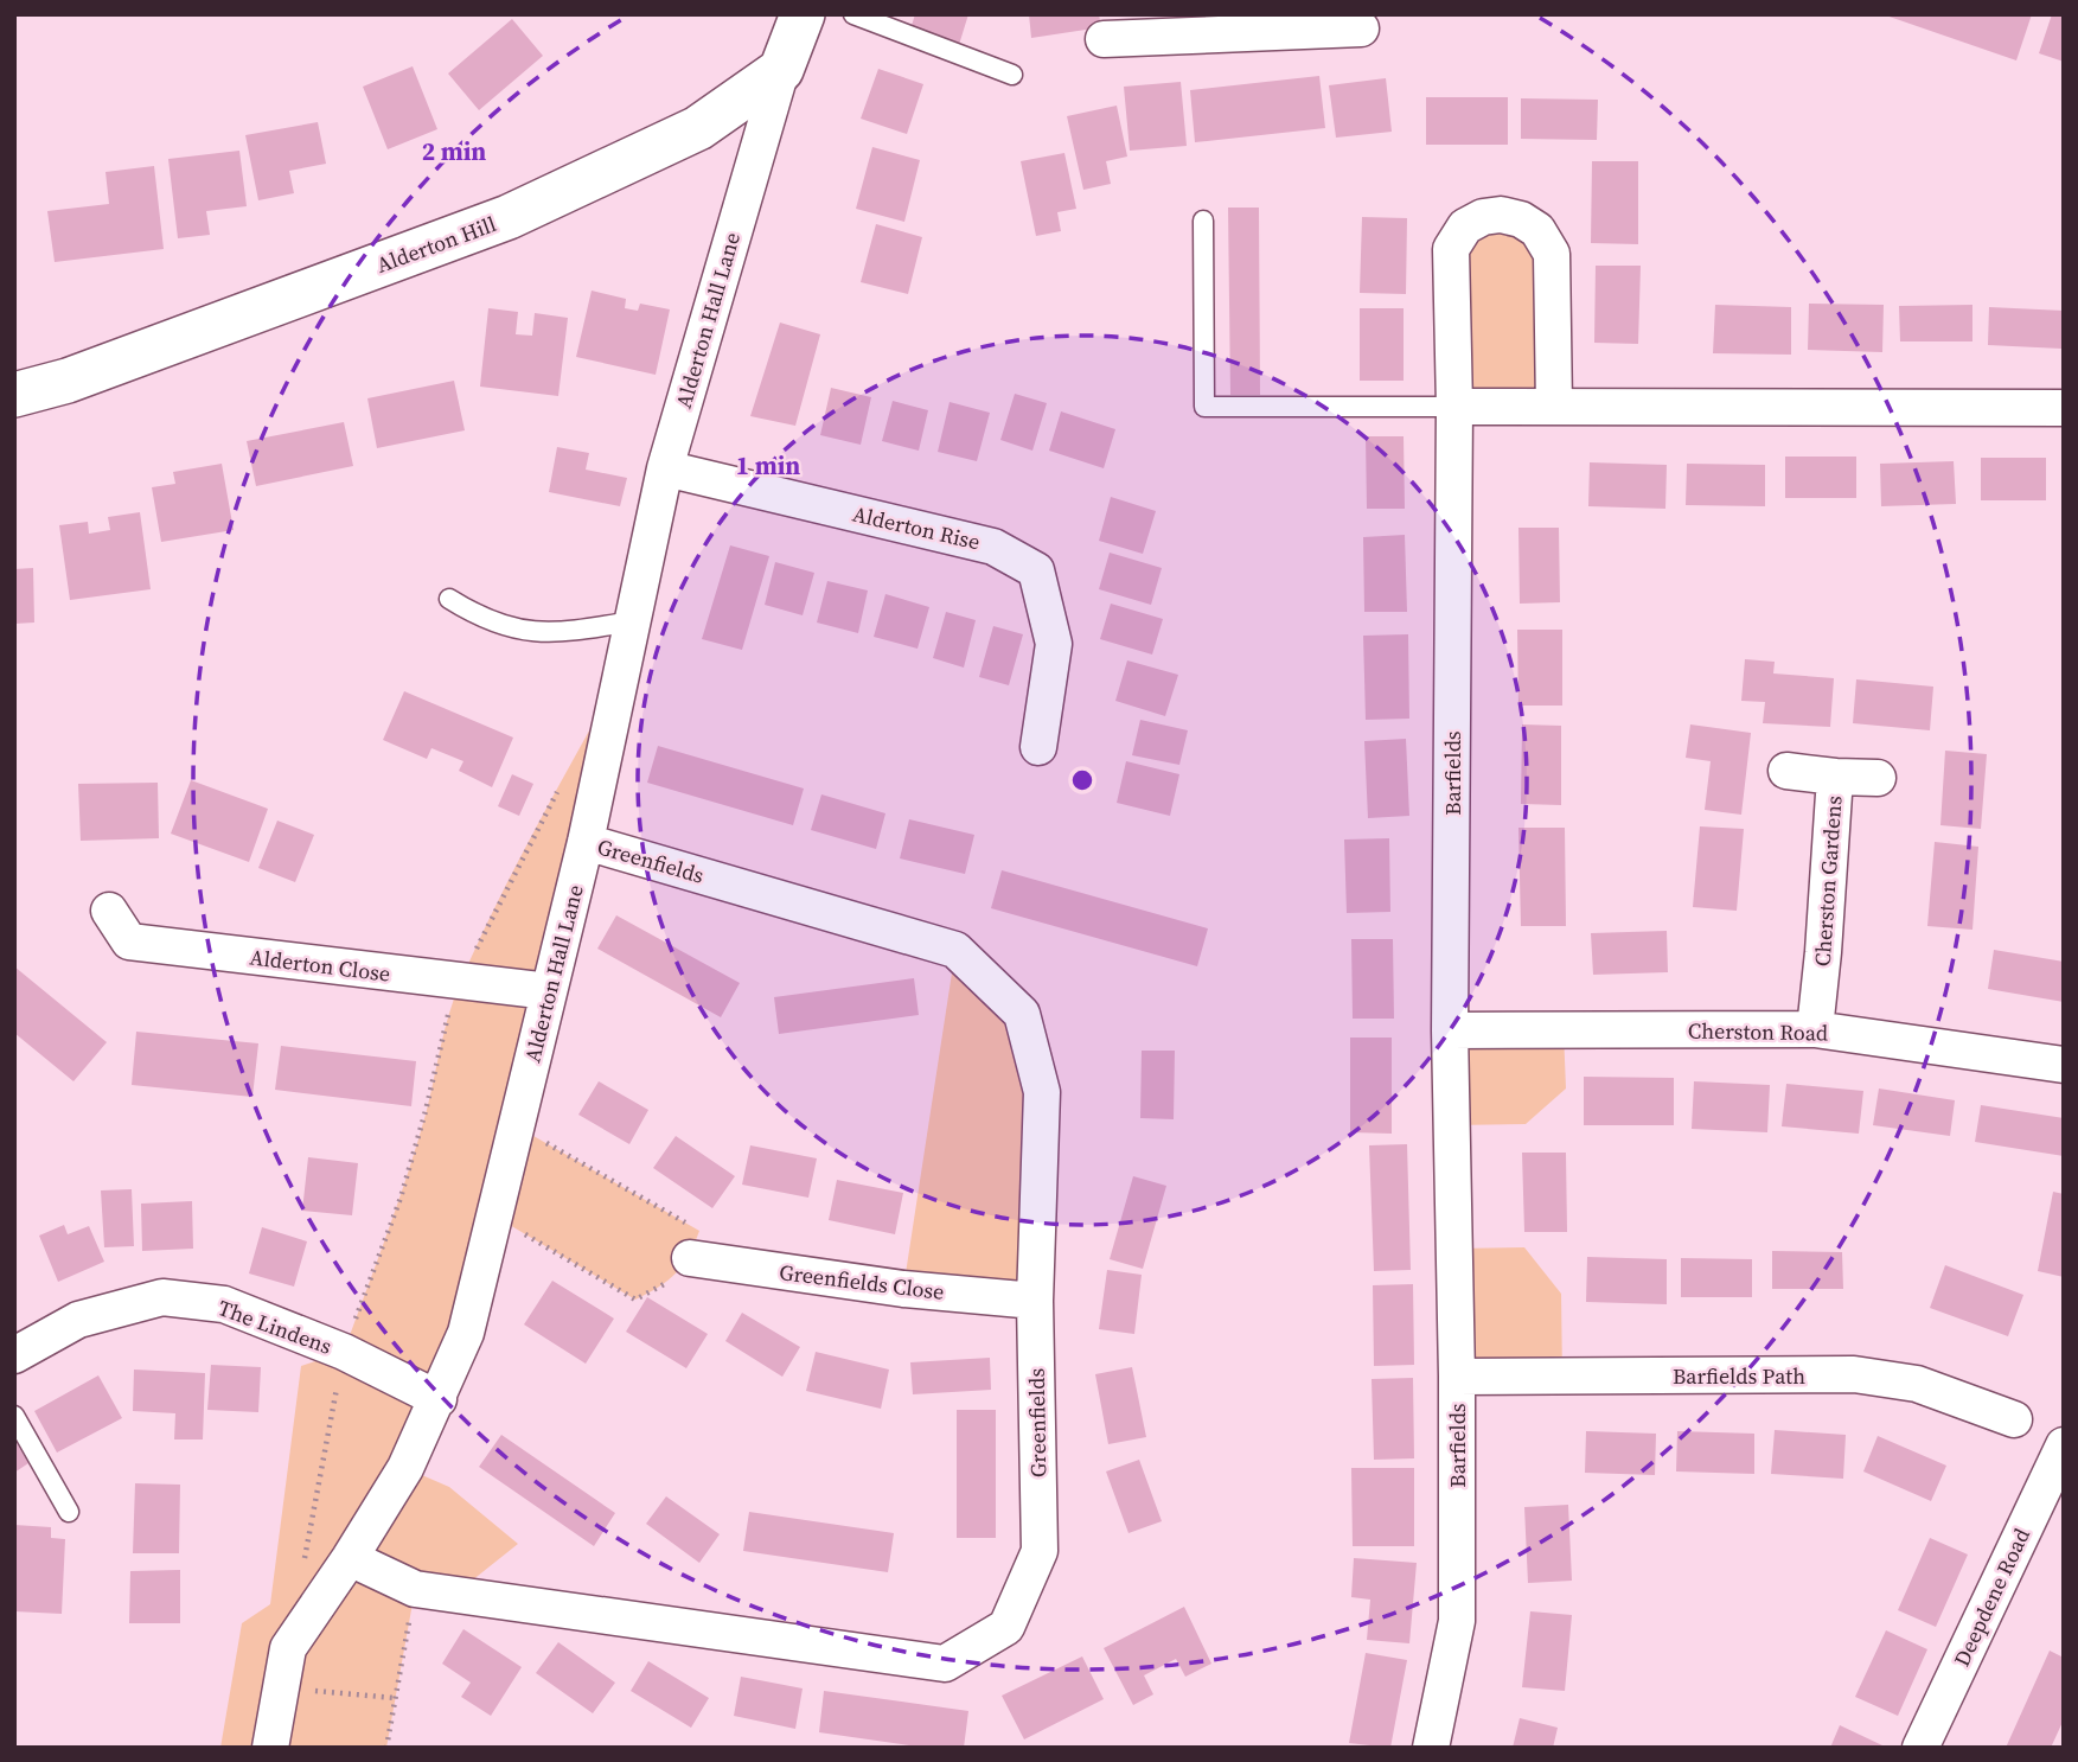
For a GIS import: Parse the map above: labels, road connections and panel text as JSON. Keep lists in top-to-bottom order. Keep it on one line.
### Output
{"streets":{"street":["Alderton Hill","Alderton Hall Lane","Alderton Rise","Barfields","Greenfields","Cherston Gardens","Alderton Close","Cherston Road","Greenfields Close","The Lindens","Barfields Path","Deepdene Road"]},"crossings":[["Alderton Hill","Alderton Hall Lane"],["Alderton Hall Lane","Alderton Rise"],["Alderton Hall Lane","Greenfields"],["Alderton Hall Lane","Alderton Close"],["Alderton Hall Lane","The Lindens"],["Barfields","Cherston Road"],["Barfields","Barfields Path"],["Greenfields","Greenfields Close"],["Cherston Gardens","Cherston Road"]],"rings":["2 min","1 min"]}
